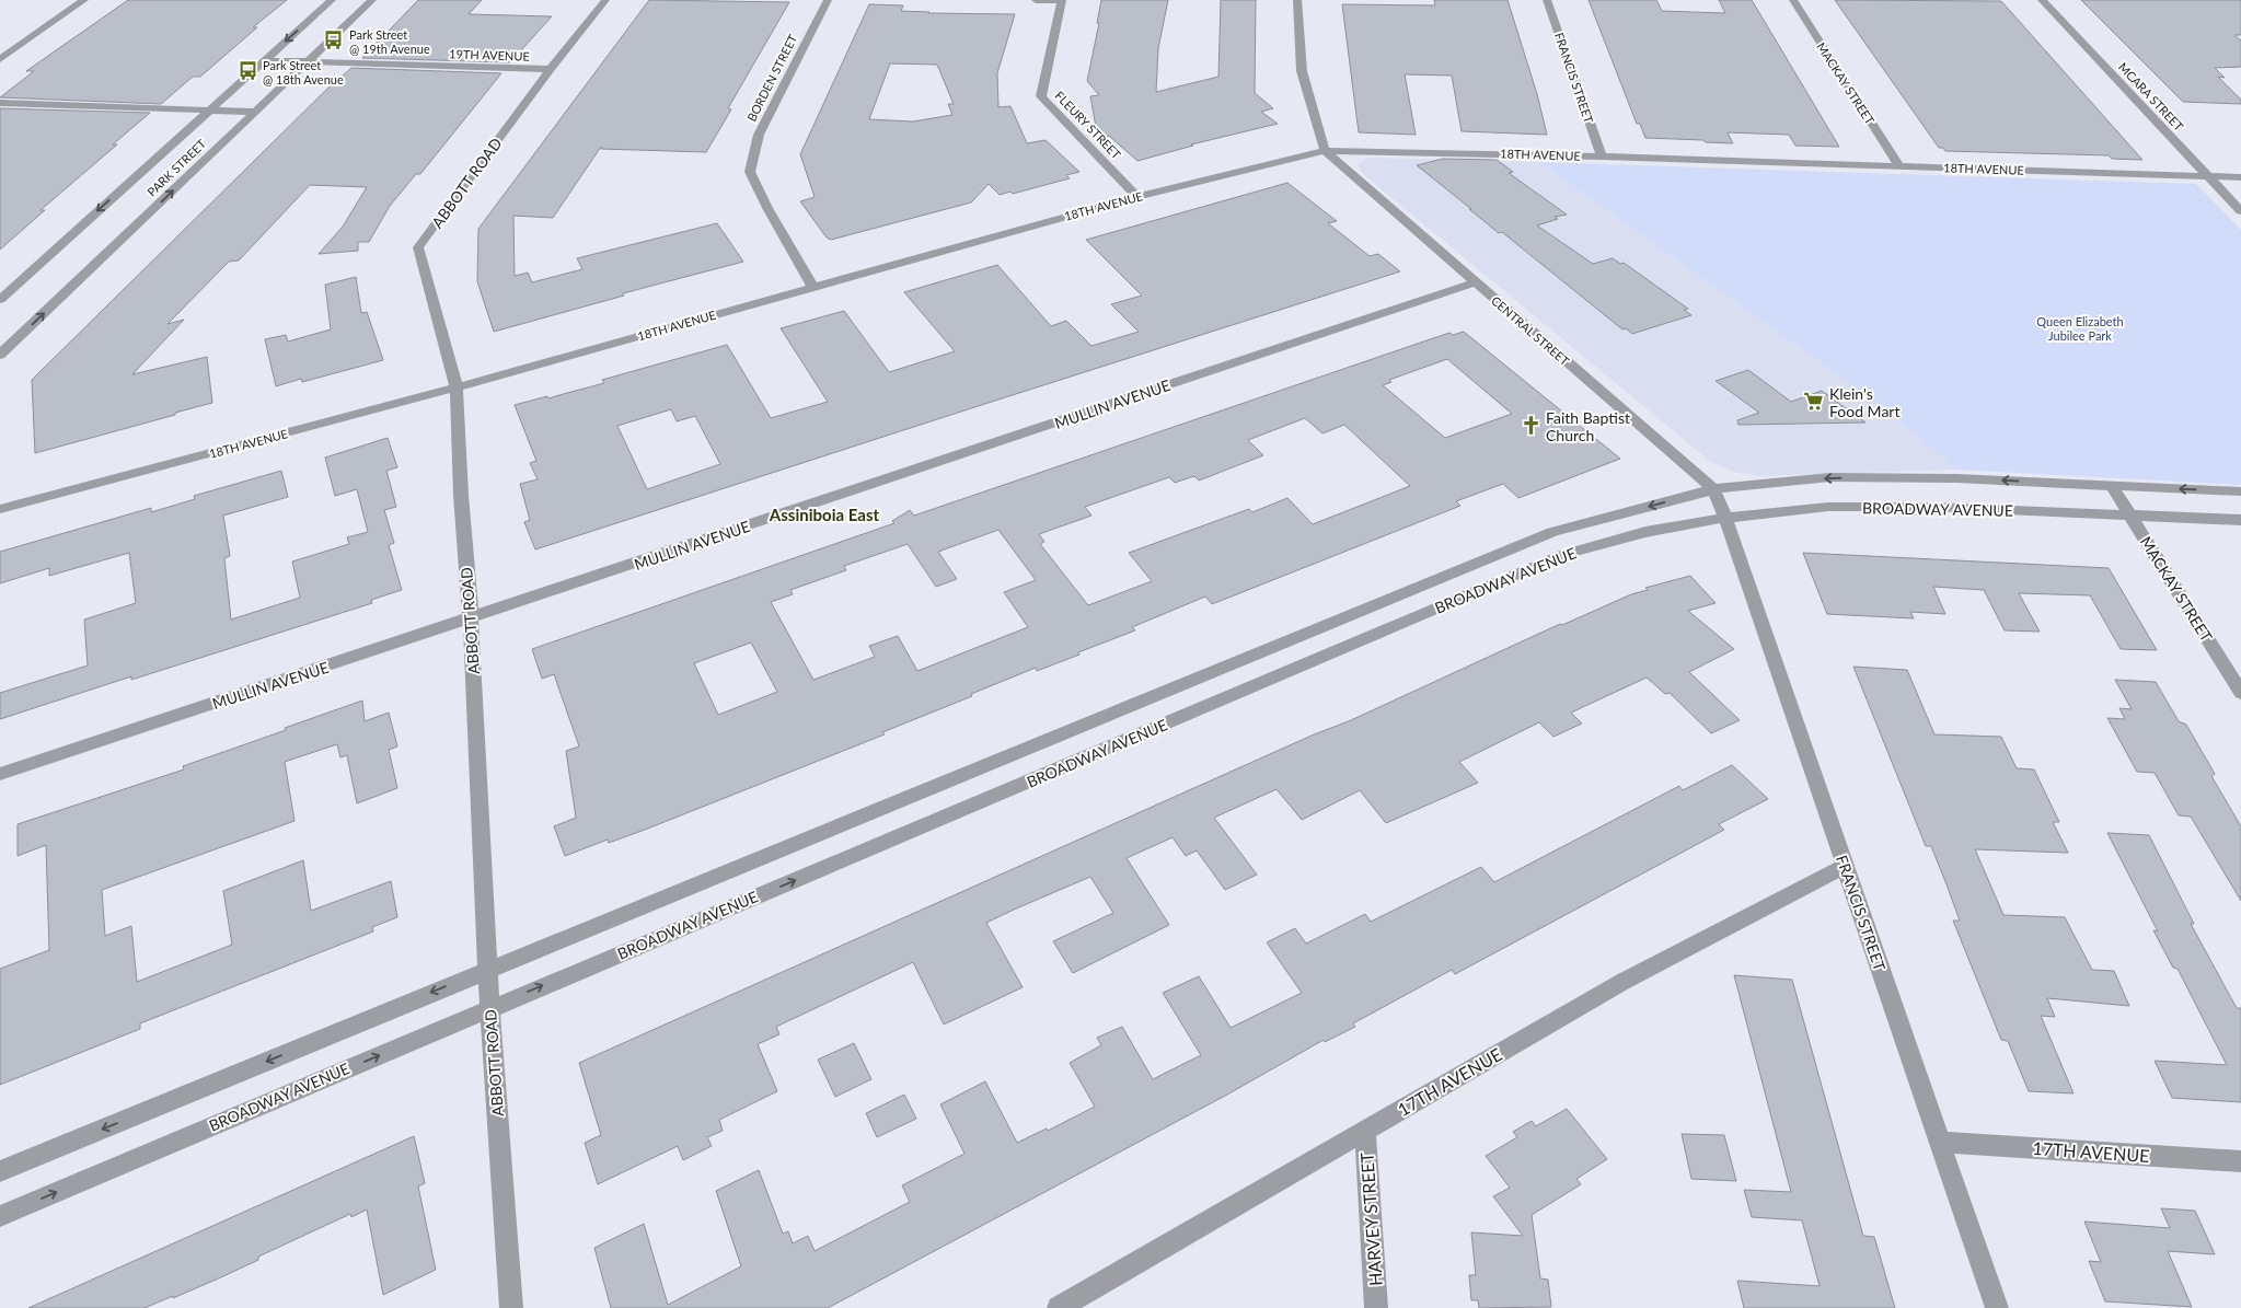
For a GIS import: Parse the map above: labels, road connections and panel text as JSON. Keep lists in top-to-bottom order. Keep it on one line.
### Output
{"streets":{"street":["19TH AVENUE","BORDEN STREET","FRANCIS STREET","MACKAY STREET","MCARA STREET","FLEURY STREET","18TH AVENUE","PARK STREET","ABBOTT ROAD","CENTRAL STREET","MULLIN AVENUE","BROADWAY AVENUE","17TH AVENUE","HARVEY STREET"]},"crossings":[["19TH AVENUE","PARK STREET"],["19TH AVENUE","ABBOTT ROAD"],["BORDEN STREET","18TH AVENUE"],["FRANCIS STREET","18TH AVENUE"],["FRANCIS STREET","CENTRAL STREET"],["FRANCIS STREET","BROADWAY AVENUE"],["FRANCIS STREET","17TH AVENUE"],["MACKAY STREET","18TH AVENUE"],["MACKAY STREET","BROADWAY AVENUE"],["MCARA STREET","18TH AVENUE"],["FLEURY STREET","18TH AVENUE"],["18TH AVENUE","ABBOTT ROAD"],["18TH AVENUE","CENTRAL STREET"],["ABBOTT ROAD","MULLIN AVENUE"],["ABBOTT ROAD","BROADWAY AVENUE"],["CENTRAL STREET","MULLIN AVENUE"],["CENTRAL STREET","BROADWAY AVENUE"],["17TH AVENUE","HARVEY STREET"]],"districts":["Assiniboia East"],"parks":["Queen Elizabeth Jubilee Park"],"places":{"bus stop":["Park Street @ 19th Avenue","Park Street @ 18th Avenue"],"supermarket":["Klein's Food Mart"],"church":["Faith Baptist Church"]}}
